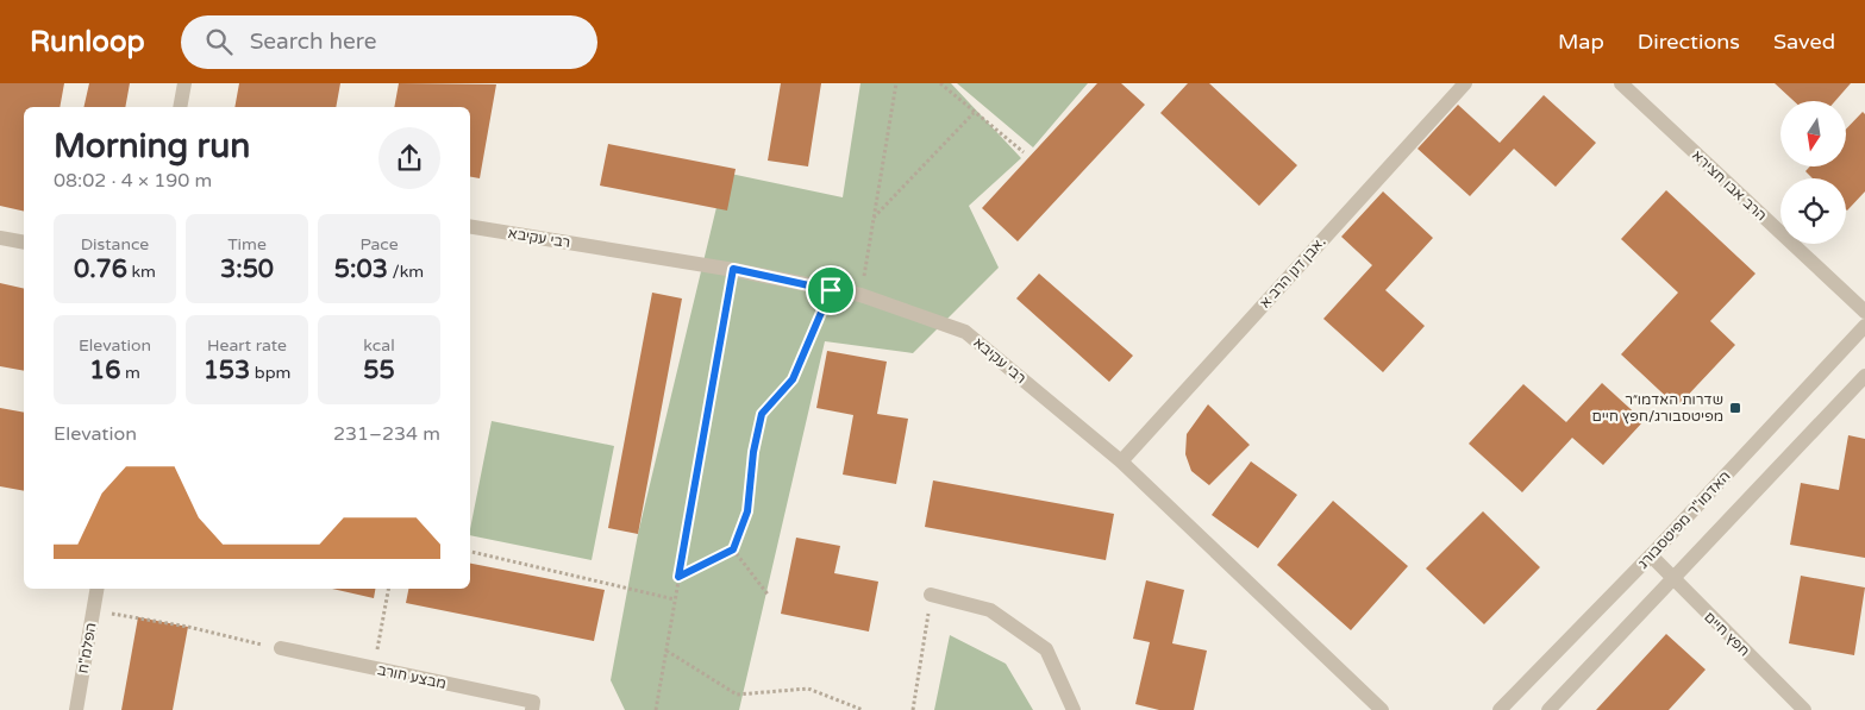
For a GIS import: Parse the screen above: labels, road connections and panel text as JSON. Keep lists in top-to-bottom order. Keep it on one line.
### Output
{"streets":{"street":["הרב אבו חצירא","רבי עקיבא","אבן דנן הרב א.","האדמו\"ר מפיטסבורג","חפץ חיים","הפלמ\"ח","מבצע חורב"]},"crossings":[["רבי עקיבא","אבן דנן הרב א."],["האדמו\"ר מפיטסבורג","חפץ חיים"]],"places":{"transit":["שדרות האדמו״ר מפיטסבורג/חפץ חיים"]},"north":"bottom","page":{"header":"Runloop","search":"Search here","nav":["Map","Directions","Saved"],"heading":["Morning run","08:02 · 4 × 190 m"],"stats":[["Distance","0.76 km"],["Time","3:50"],["Pace","5:03 /km"],["Elevation","16 m"],["Heart rate","153 bpm"],["kcal","55"]],"chart":["Elevation","231–234 m"]}}
